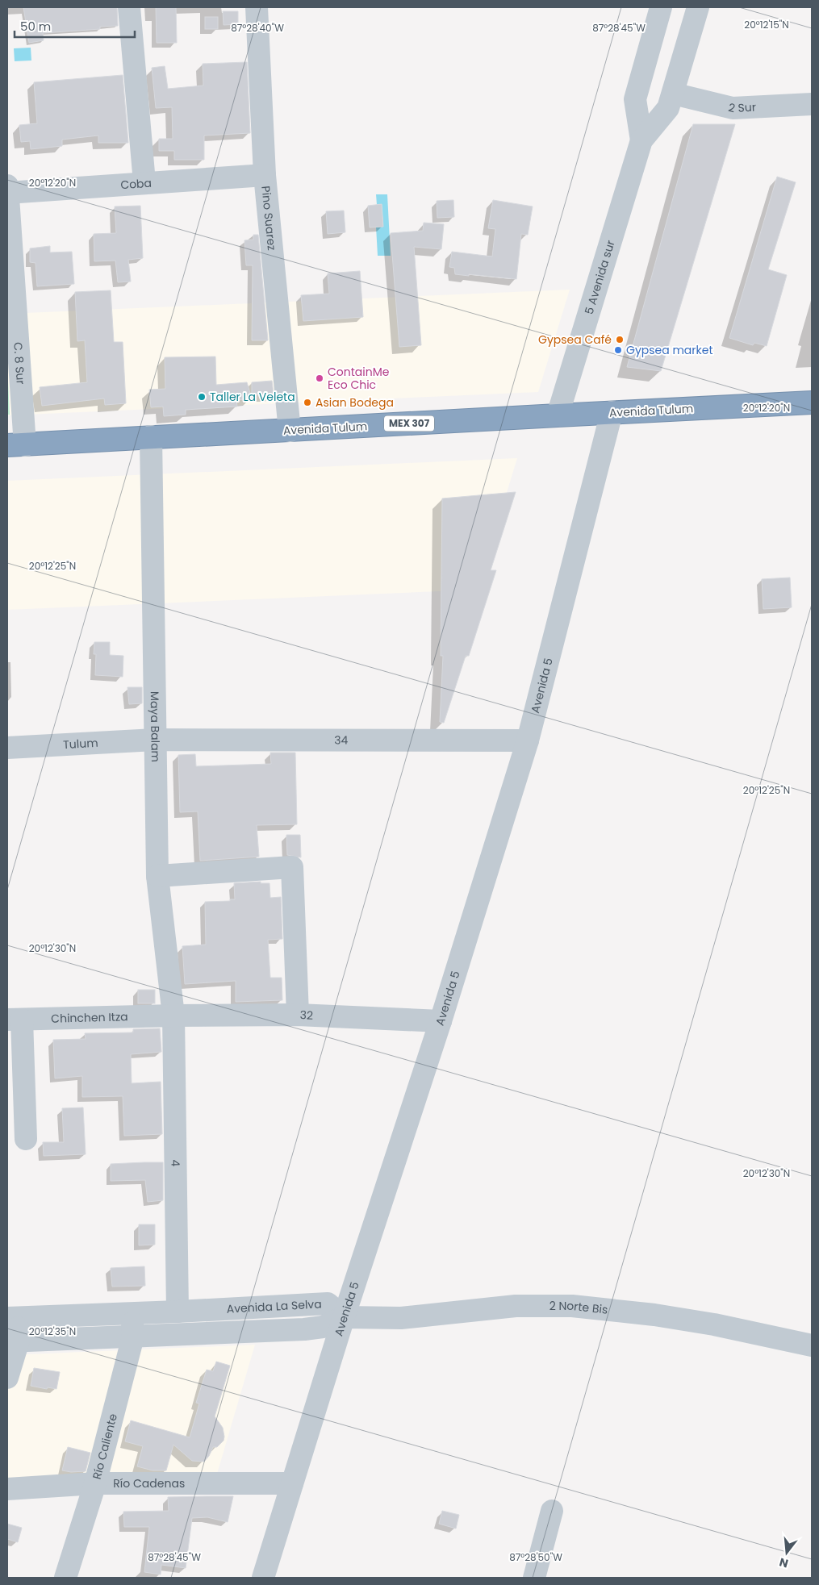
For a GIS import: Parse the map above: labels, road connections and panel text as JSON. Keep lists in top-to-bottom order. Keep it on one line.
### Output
{"streets":{"highway":["Avenida Tulum","MEX 307"],"street":["2 Sur","Coba","Pino Suarez","5 Avenida sur","C. 8 Sur","Avenida 5","Maya Balam","34","Tulum","32","Chinchen Itza","4","Avenida La Selva","2 Norte Bis","Río Caliente","Río Cadenas"]},"crossings":[["Coba","Pino Suarez"],["Coba","C. 8 Sur"],["Pino Suarez","Avenida Tulum"],["5 Avenida sur","Avenida Tulum"],["C. 8 Sur","Avenida Tulum"],["Avenida Tulum","Avenida 5"],["Avenida Tulum","Maya Balam"],["Avenida 5","34"],["Avenida 5","32"],["Avenida 5","Avenida La Selva"],["Avenida 5","2 Norte Bis"],["Avenida 5","Río Cadenas"],["Maya Balam","34"],["Maya Balam","Tulum"],["Maya Balam","32"],["Maya Balam","Chinchen Itza"],["Maya Balam","4"],["34","Tulum"],["32","Chinchen Itza"],["32","4"],["Chinchen Itza","4"],["4","Avenida La Selva"],["Avenida La Selva","2 Norte Bis"],["Avenida La Selva","Río Caliente"],["Río Caliente","Río Cadenas"]],"places":["Gypsea Café","Gypsea market","ContainMe Eco Chic","Taller La Veleta","Asian Bodega"],"scale_bar":"50 m","north":"bottom","coordinates":["20°12'15\"N","87°28'40\"W","87°28'45\"W","20°12'20\"N","20°12'25\"N","20°12'30\"N","20°12'35\"N","87°28'50\"W"]}
